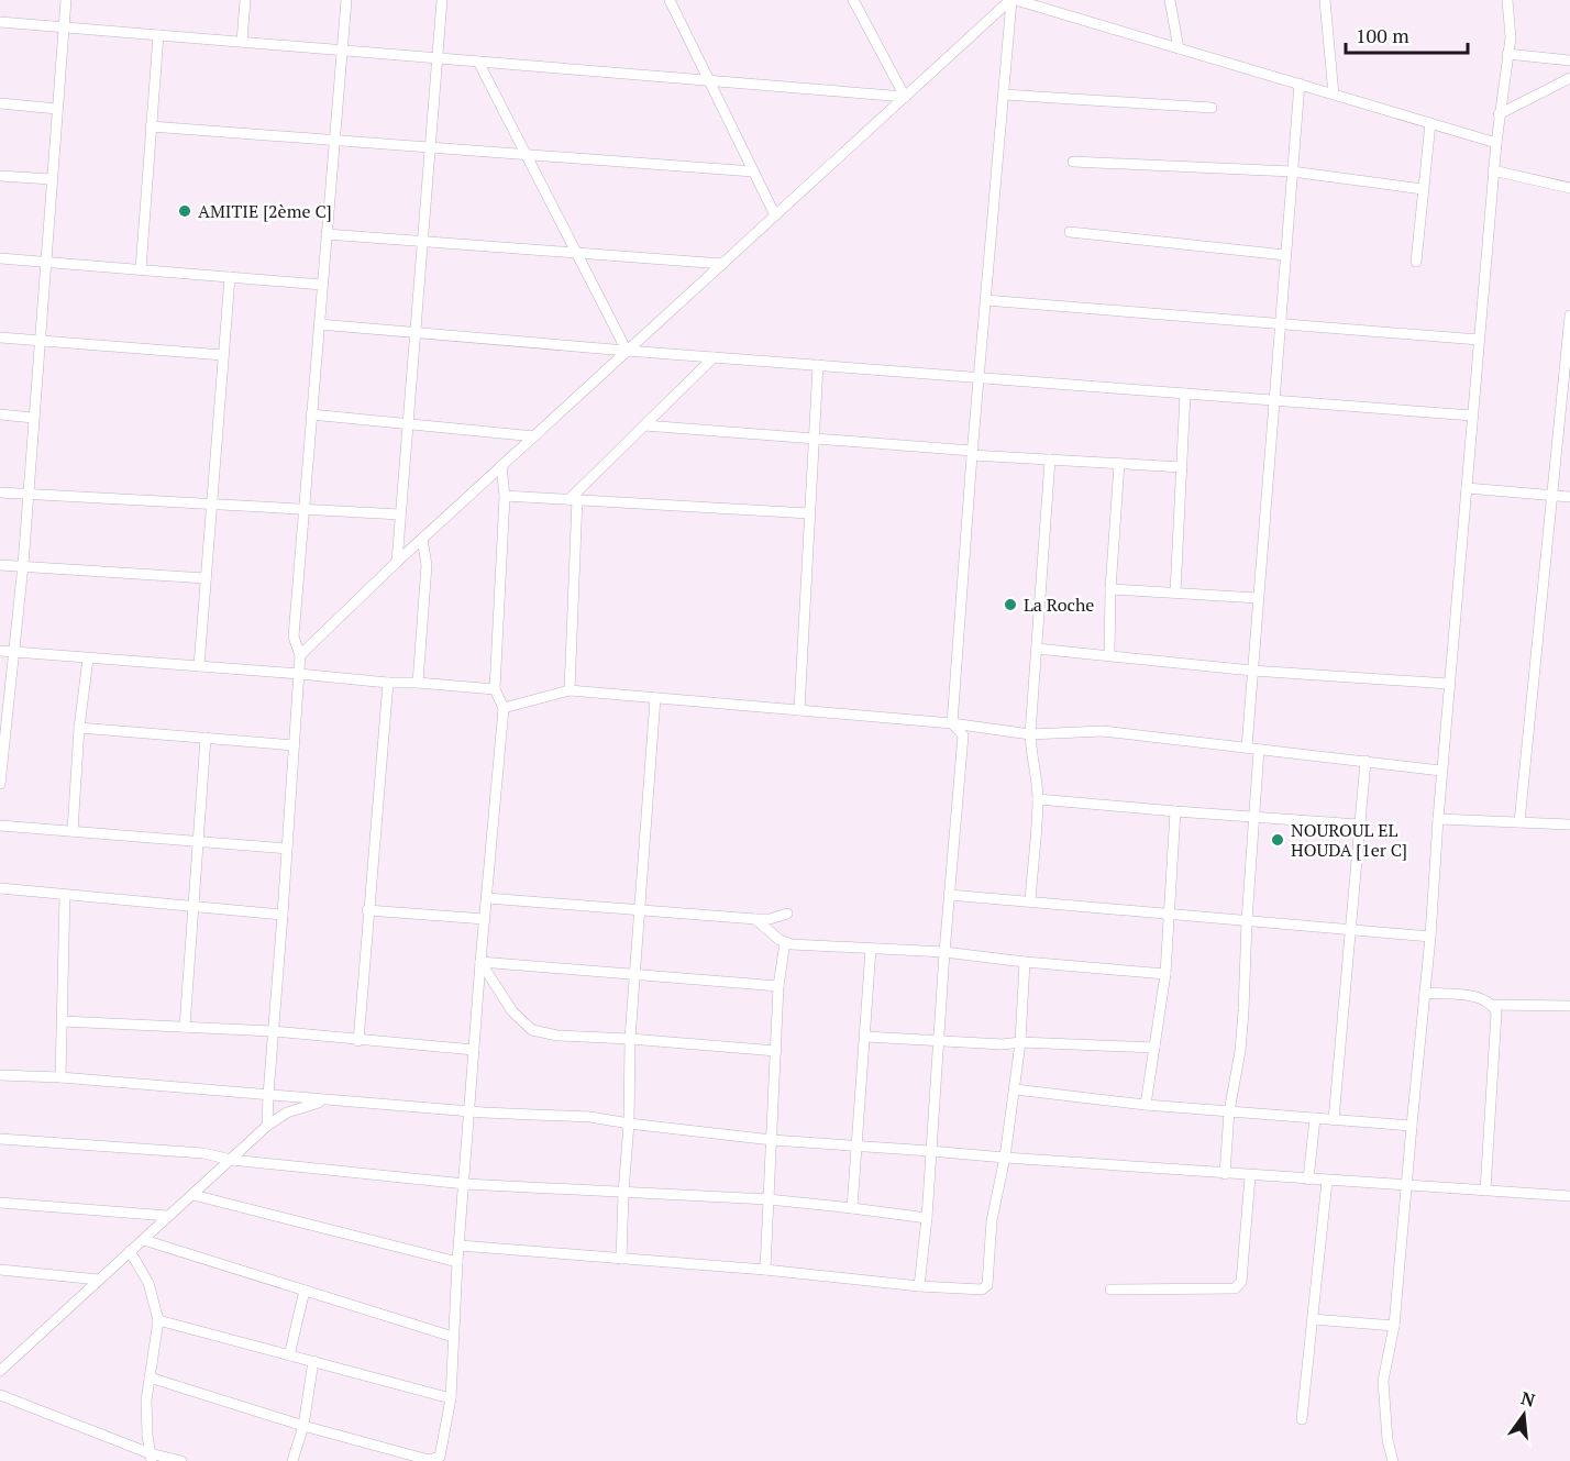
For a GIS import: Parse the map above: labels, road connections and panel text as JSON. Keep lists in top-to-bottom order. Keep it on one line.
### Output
{"places":["AMITIE [2ème C]","La Roche","NOUROUL EL HOUDA [1er C]"],"scale_bar":"100 m","north":"top"}
